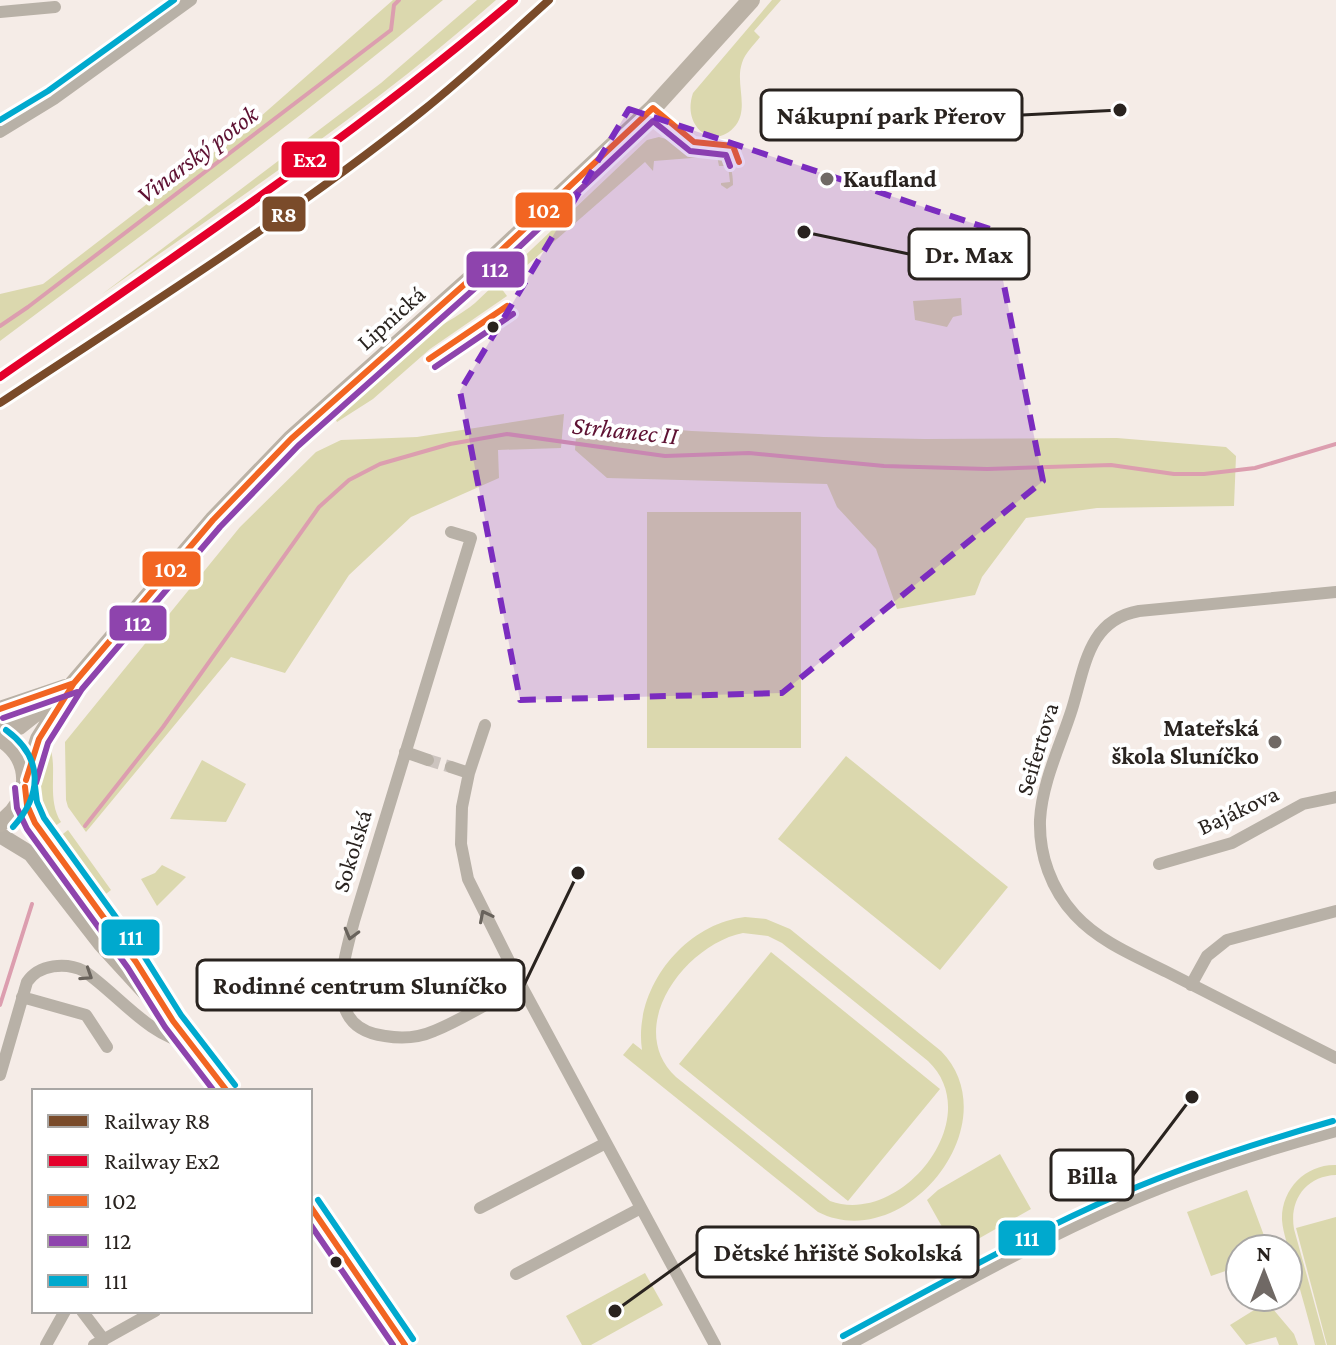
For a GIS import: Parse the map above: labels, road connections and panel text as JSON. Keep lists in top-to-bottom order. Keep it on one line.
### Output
{"streets":{"main road":["Lipnická"],"street":["Seifertova","Bajákova","Sokolská"]},"water":["Vinarský potok","Strhanec II"],"places":["Nákupní park Přerov","Kaufland","Dr. Max","Mateřská škola Sluníčko","Rodinné centrum Sluníčko","Billa","Dětské hřiště Sokolská"],"lines":["rail line R8","rail line Ex2","transit line 111","transit line 102","transit line 112"],"legend":["Railway R8","Railway Ex2","102","112","111"],"north":"top"}
